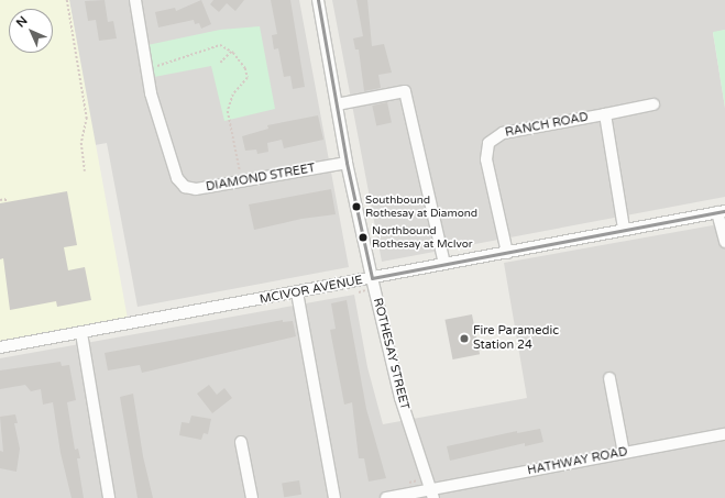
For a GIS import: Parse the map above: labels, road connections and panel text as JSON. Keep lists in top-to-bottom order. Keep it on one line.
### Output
{"streets":{"street":["RANCH ROAD","DIAMOND STREET","MCIVOR AVENUE","ROTHESAY STREET","HATHWAY ROAD"]},"crossings":[["RANCH ROAD","MCIVOR AVENUE"],["DIAMOND STREET","ROTHESAY STREET"],["MCIVOR AVENUE","ROTHESAY STREET"],["ROTHESAY STREET","HATHWAY ROAD"]],"places":["Southbound Rothesay at Diamond","Northbound Rothesay at McIvor","Fire Paramedic Station 24"],"north":"top left"}
